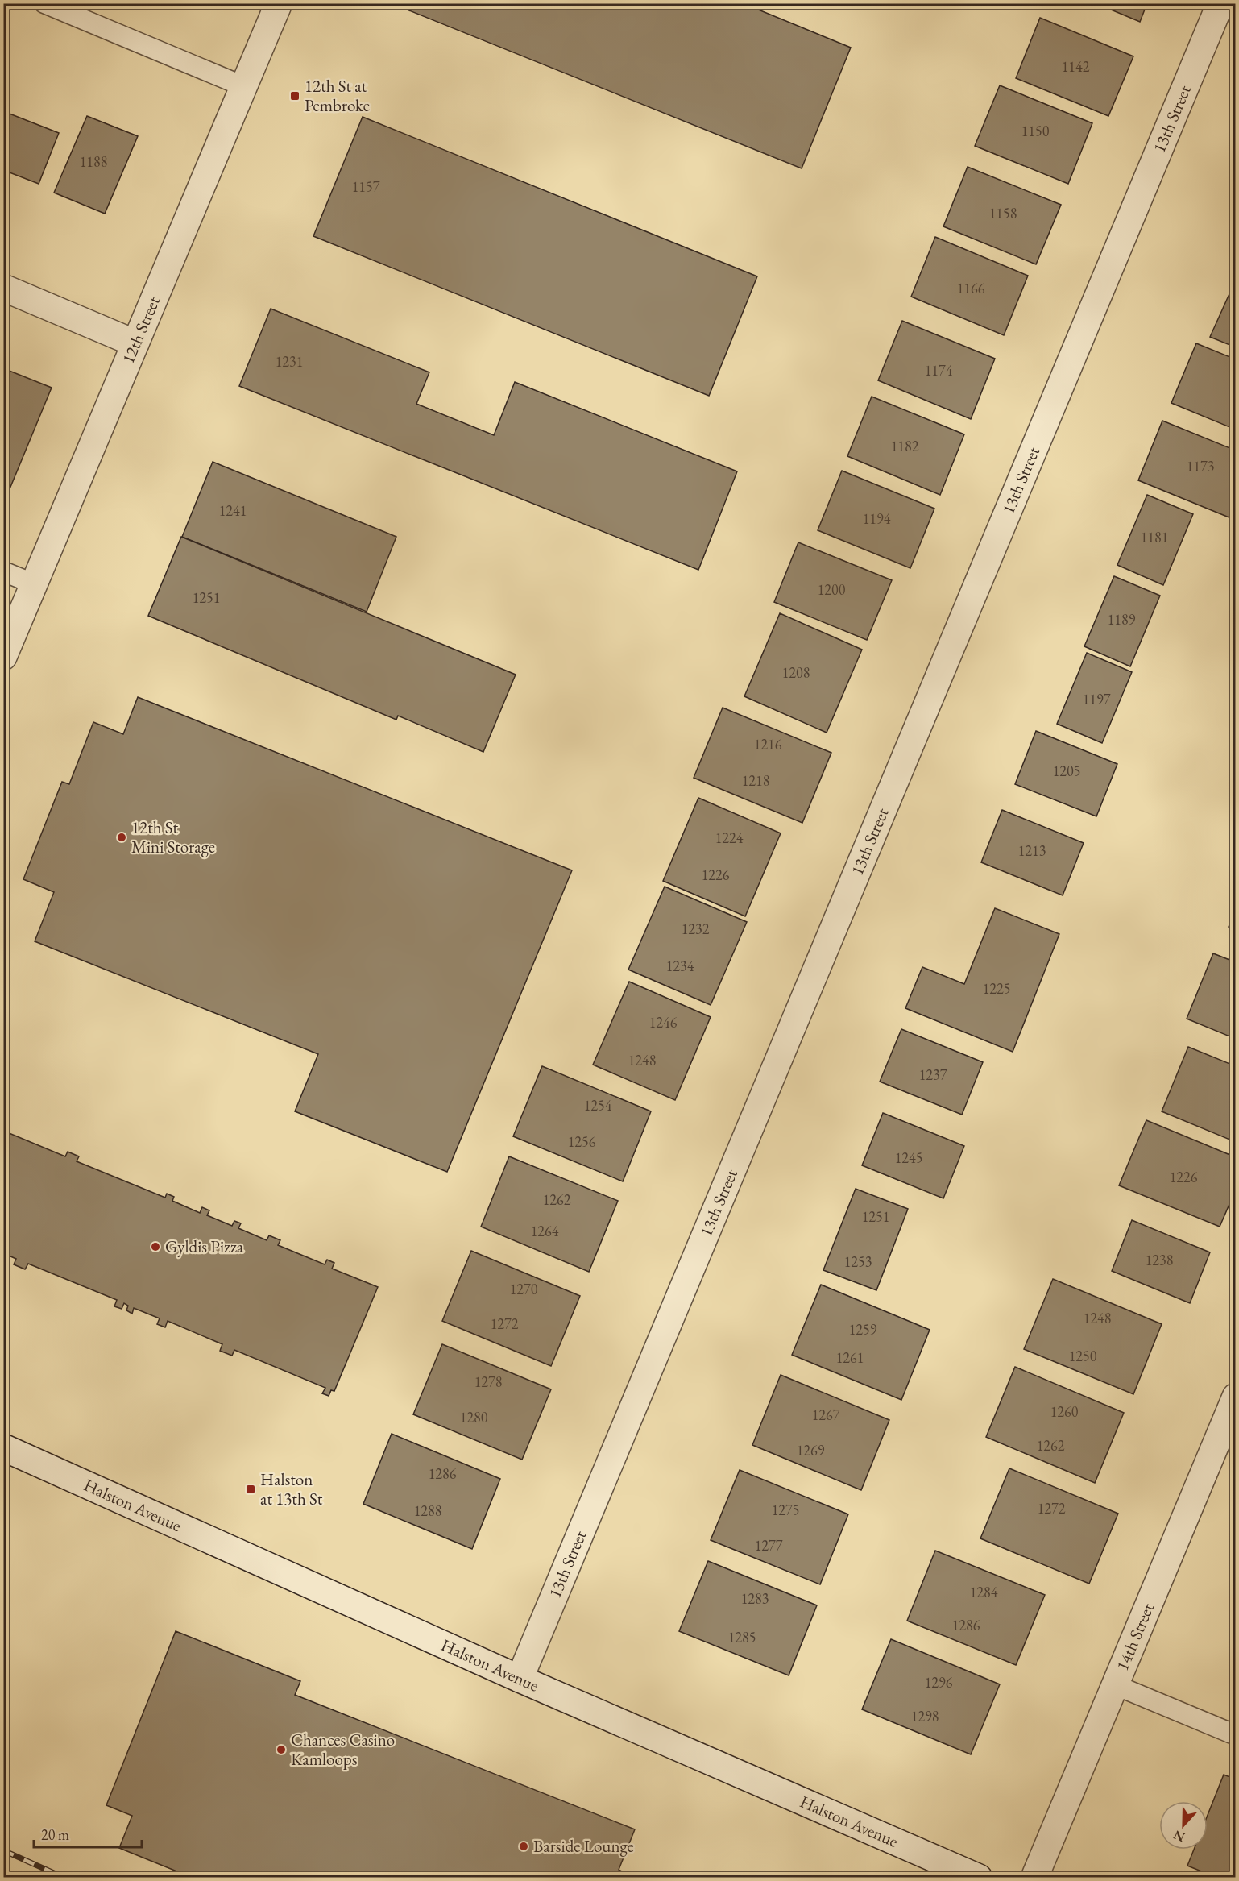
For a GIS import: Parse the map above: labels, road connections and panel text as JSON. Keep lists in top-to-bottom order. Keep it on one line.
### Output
{"streets":{"street":["13th Street","12th Street","Halston Avenue","14th Street"]},"crossings":[["13th Street","Halston Avenue"]],"places":{"transit":["12th St at Pembroke","Halston at 13th St"],"other":["12th St Mini Storage","Gyldis Pizza","Chances Casino Kamloops","Barside Lounge"]},"house_numbers":["1142","1150","1188","1157","1158","1166","1231","1174","1182","1173","1241","1194","1181","1200","1251","1189","1208","1197","1216","1205","1218","1224","1213","1226","1232","1234","1225","1246","1248","1237","1254","1256","1245","1226","1262","1251","1264","1238","1253","1270","1248","1272","1259","1250","1261","1278","1260","1267","1280","1262","1269","1286","1272","1275","1288","1277","1284","1283","1286","1285","1296","1298"],"scale_bar":"20 m","north":"bottom"}
